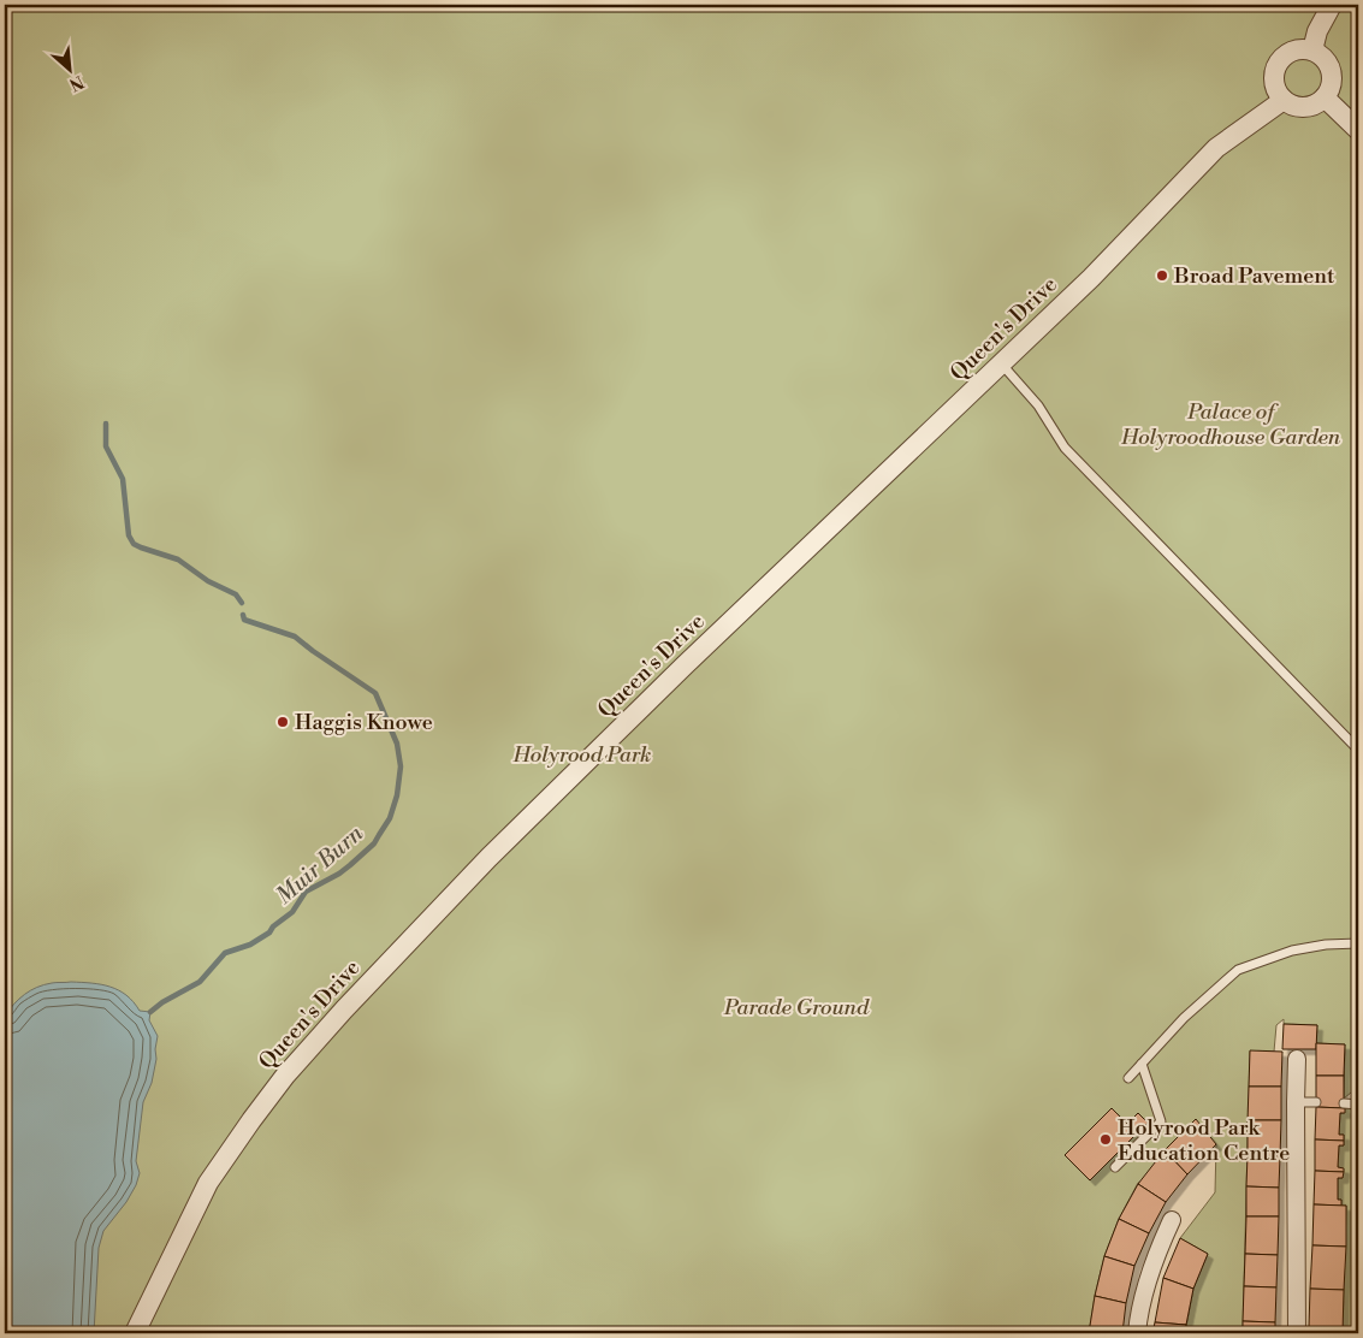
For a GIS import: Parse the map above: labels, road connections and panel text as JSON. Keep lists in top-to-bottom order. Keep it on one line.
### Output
{"streets":{"street":["Queen's Drive"]},"water":["Muir Burn"],"parks":["Palace of Holyroodhouse Garden","Holyrood Park","Parade Ground"],"places":["Broad Pavement","Haggis Knowe","Holyrood Park Education Centre"],"north":"bottom right"}
